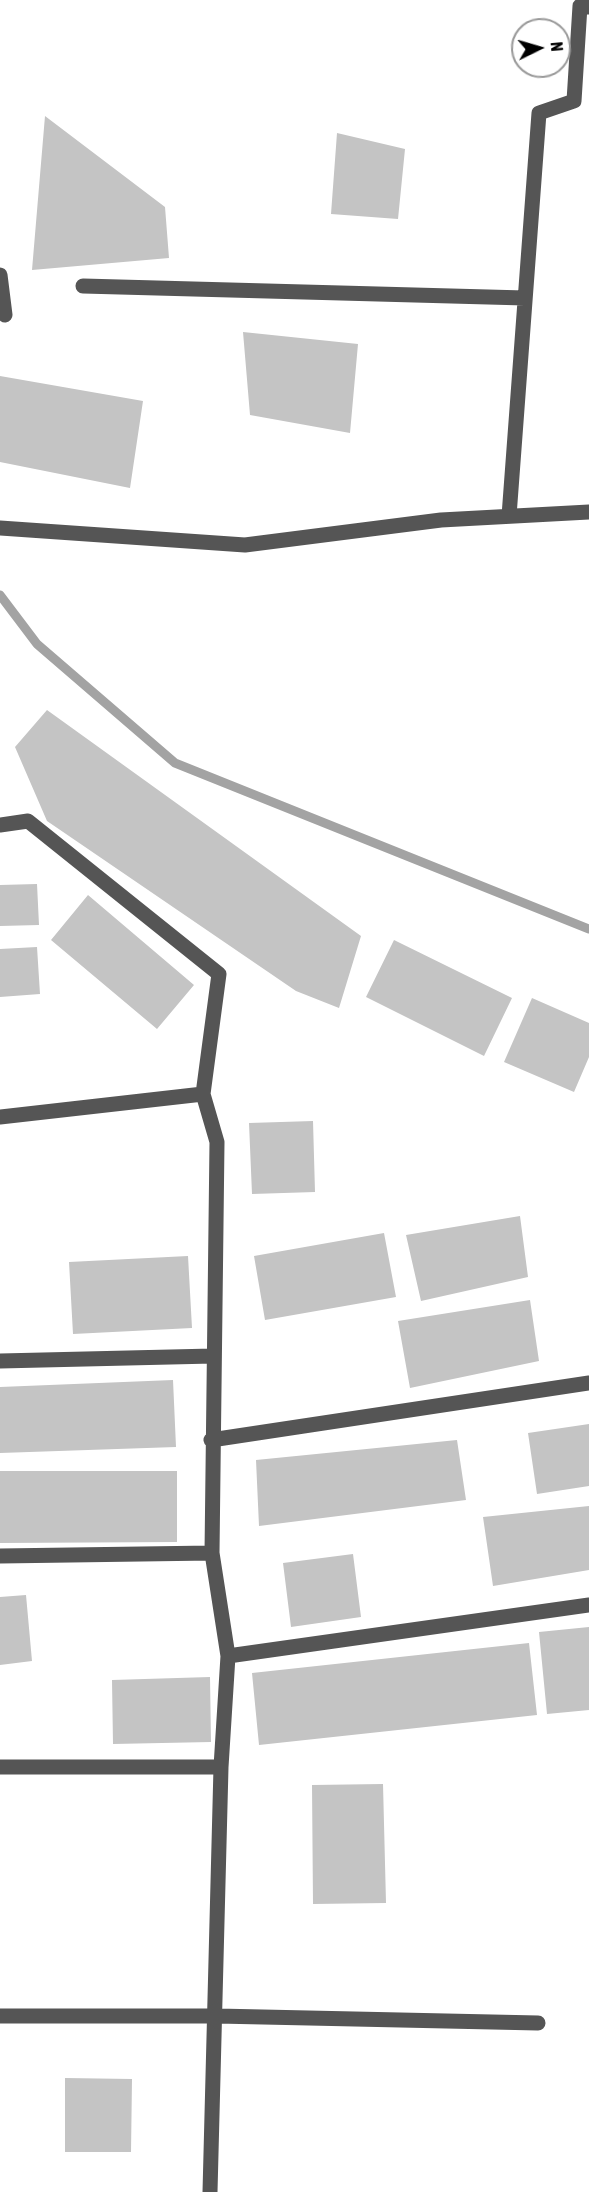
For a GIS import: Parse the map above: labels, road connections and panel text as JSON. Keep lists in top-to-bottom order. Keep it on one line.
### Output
{"north":"right"}
